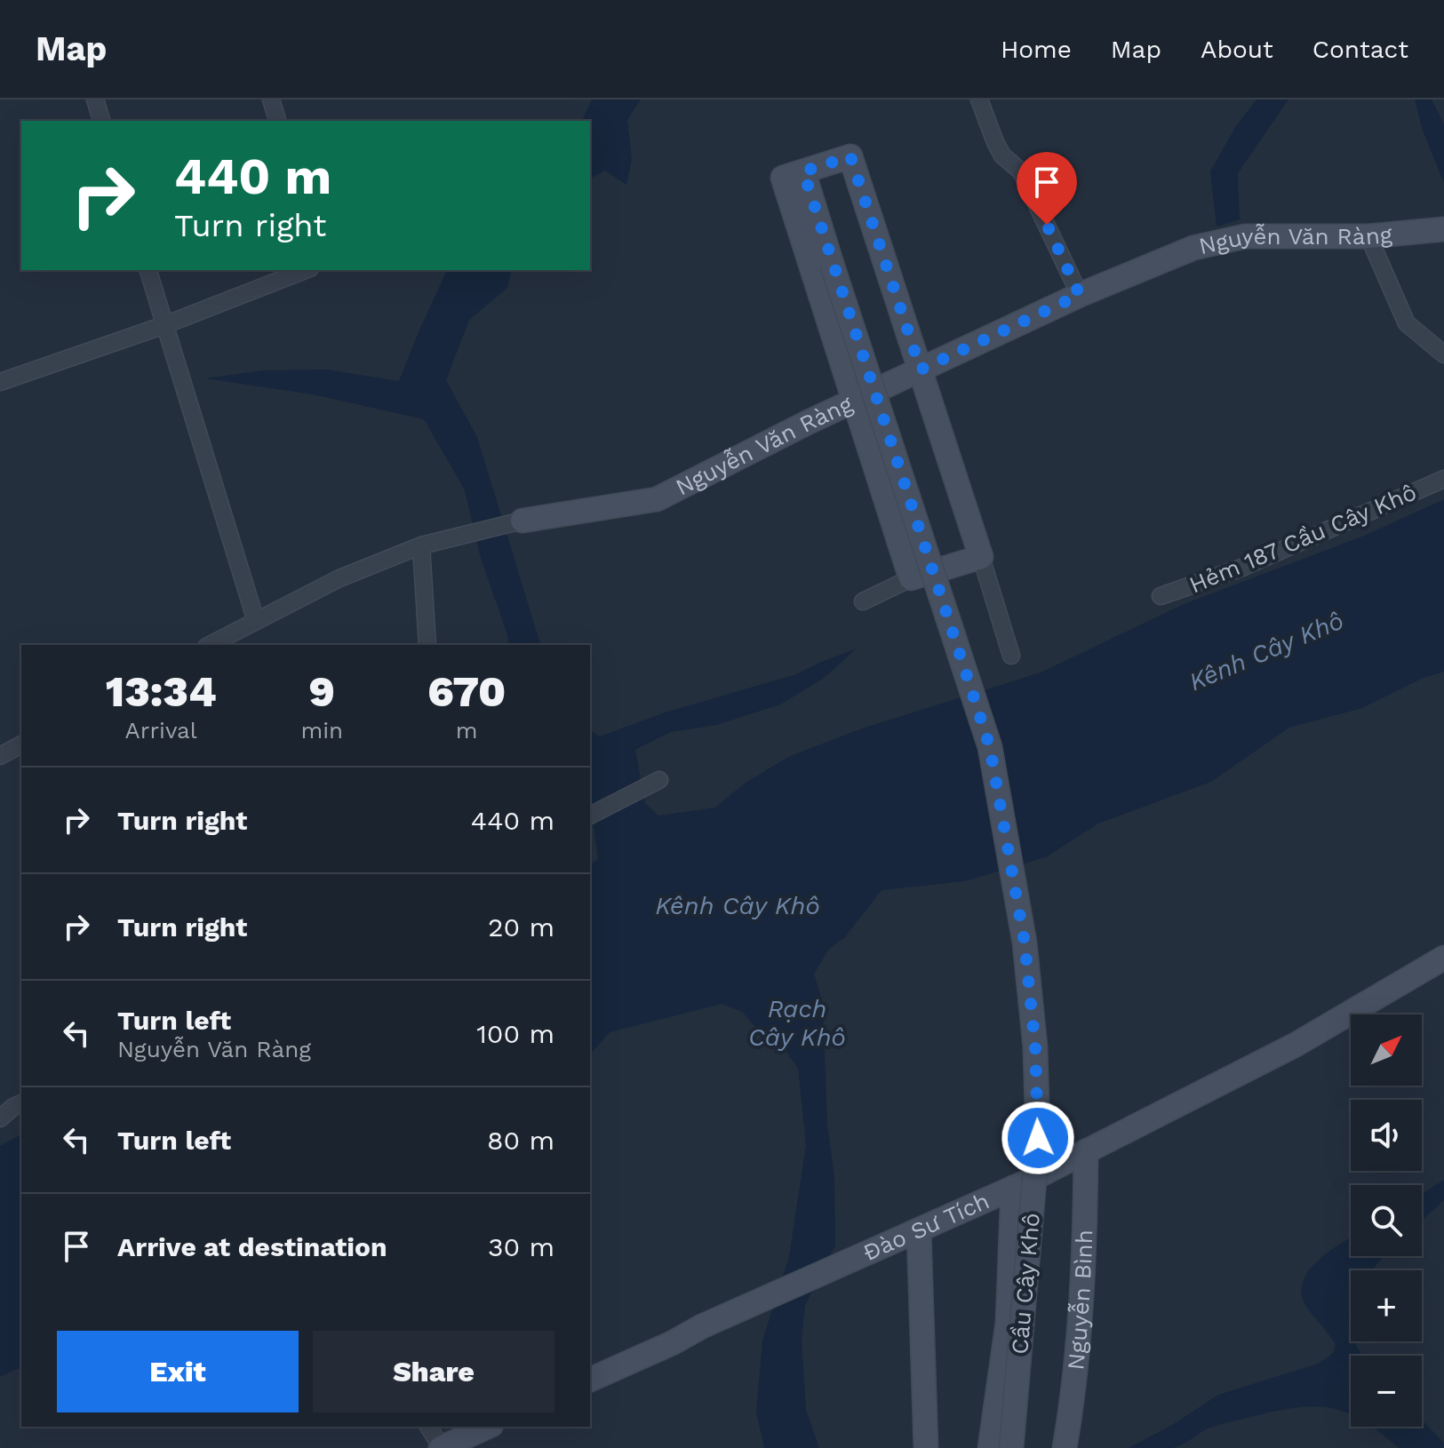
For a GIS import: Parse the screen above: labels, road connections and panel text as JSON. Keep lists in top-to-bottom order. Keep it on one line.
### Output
{"streets":{"main road":["Nguyễn Văn Ràng","Đào Sư Tích","Cầu Cây Khô","Nguyễn Bình"],"street":["Hẻm 187 Cầu Cây Khô"]},"crossings":[["Đào Sư Tích","Nguyễn Bình"]],"water":["Kênh Cây Khô","Rạch Cây Khô"],"north":"top right","page":{"header":"Map","nav":["Home","Map","About","Contact"],"turn":["440 m","Turn right"],"eta":["13:34","Arrival","9","min","670","m"],"list":[{"name":"Turn right","value":"440 m"},{"name":"Turn right","value":"20 m"},{"name":"Turn left","note":"Nguyễn Văn Ràng","value":"100 m"},{"name":"Turn left","value":"80 m"},{"name":"Arrive at destination","value":"30 m"}],"map_buttons":["+","−"],"buttons":["Exit","Share"]}}
